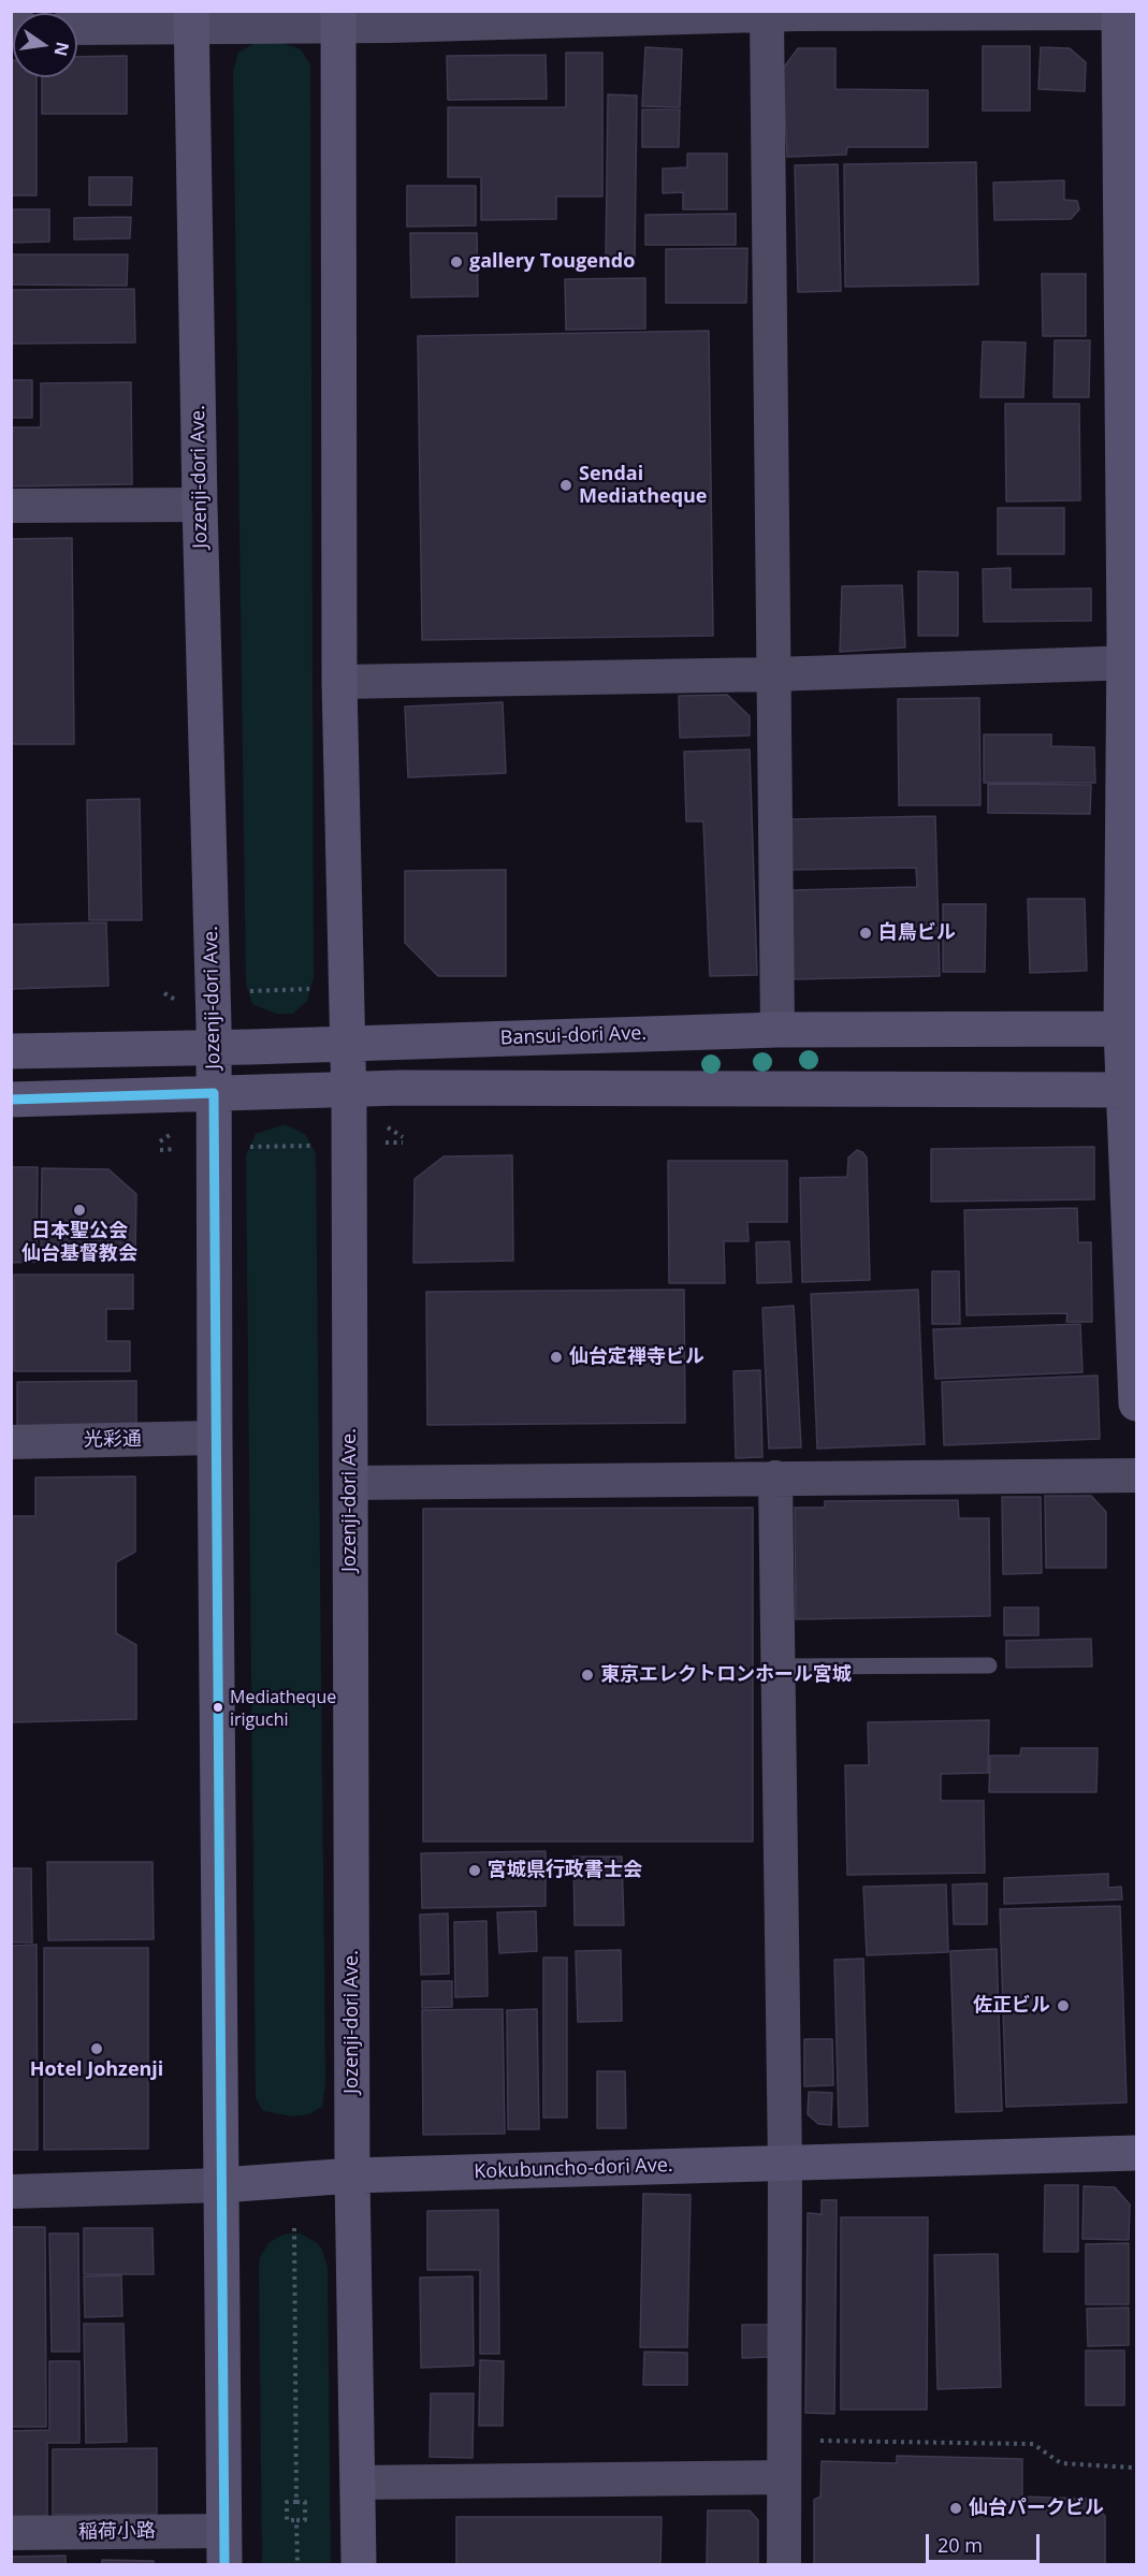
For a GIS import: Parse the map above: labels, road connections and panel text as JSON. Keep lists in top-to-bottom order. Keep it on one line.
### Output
{"streets":{"street":["Jozenji-dori Ave.","Bansui-dori Ave.","光彩通","Kokubuncho-dori Ave.","稲荷小路"]},"crossings":[["Jozenji-dori Ave.","Bansui-dori Ave."],["Jozenji-dori Ave.","光彩通"],["Jozenji-dori Ave.","Kokubuncho-dori Ave."],["Jozenji-dori Ave.","稲荷小路"]],"places":["gallery Tougendo","Sendai Mediatheque","白鳥ビル","日本聖公会 仙台基督教会","仙台定禅寺ビル","東京エレクトロンホール宮城","Mediatheque iriguchi","宮城県行政書士会","佐正ビル","Hotel Johzenji","仙台パークビル"],"scale_bar":"20 m","north":"right"}
